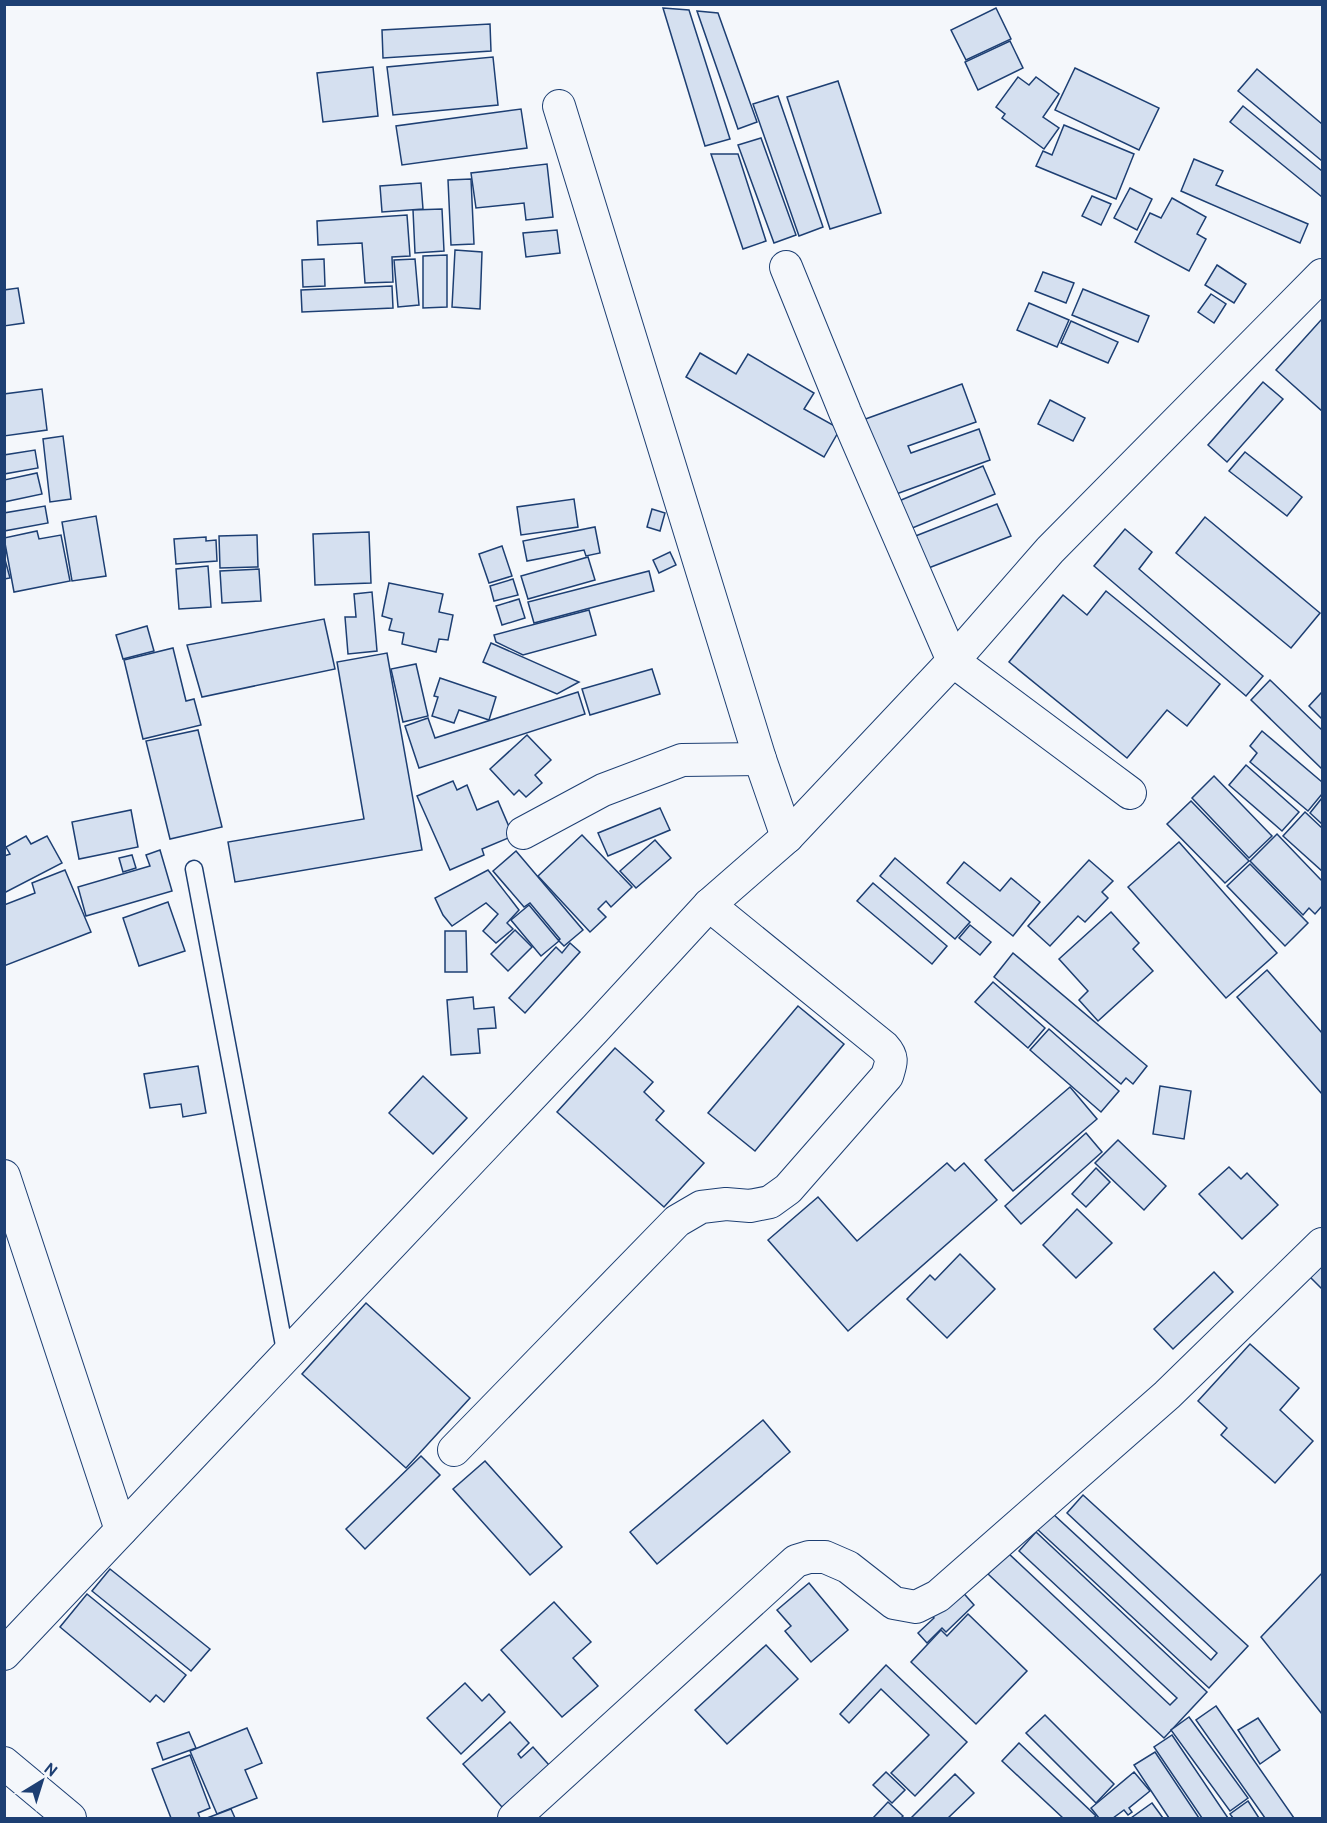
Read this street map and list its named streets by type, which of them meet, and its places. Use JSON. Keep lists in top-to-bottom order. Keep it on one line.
{"north":"top right"}
